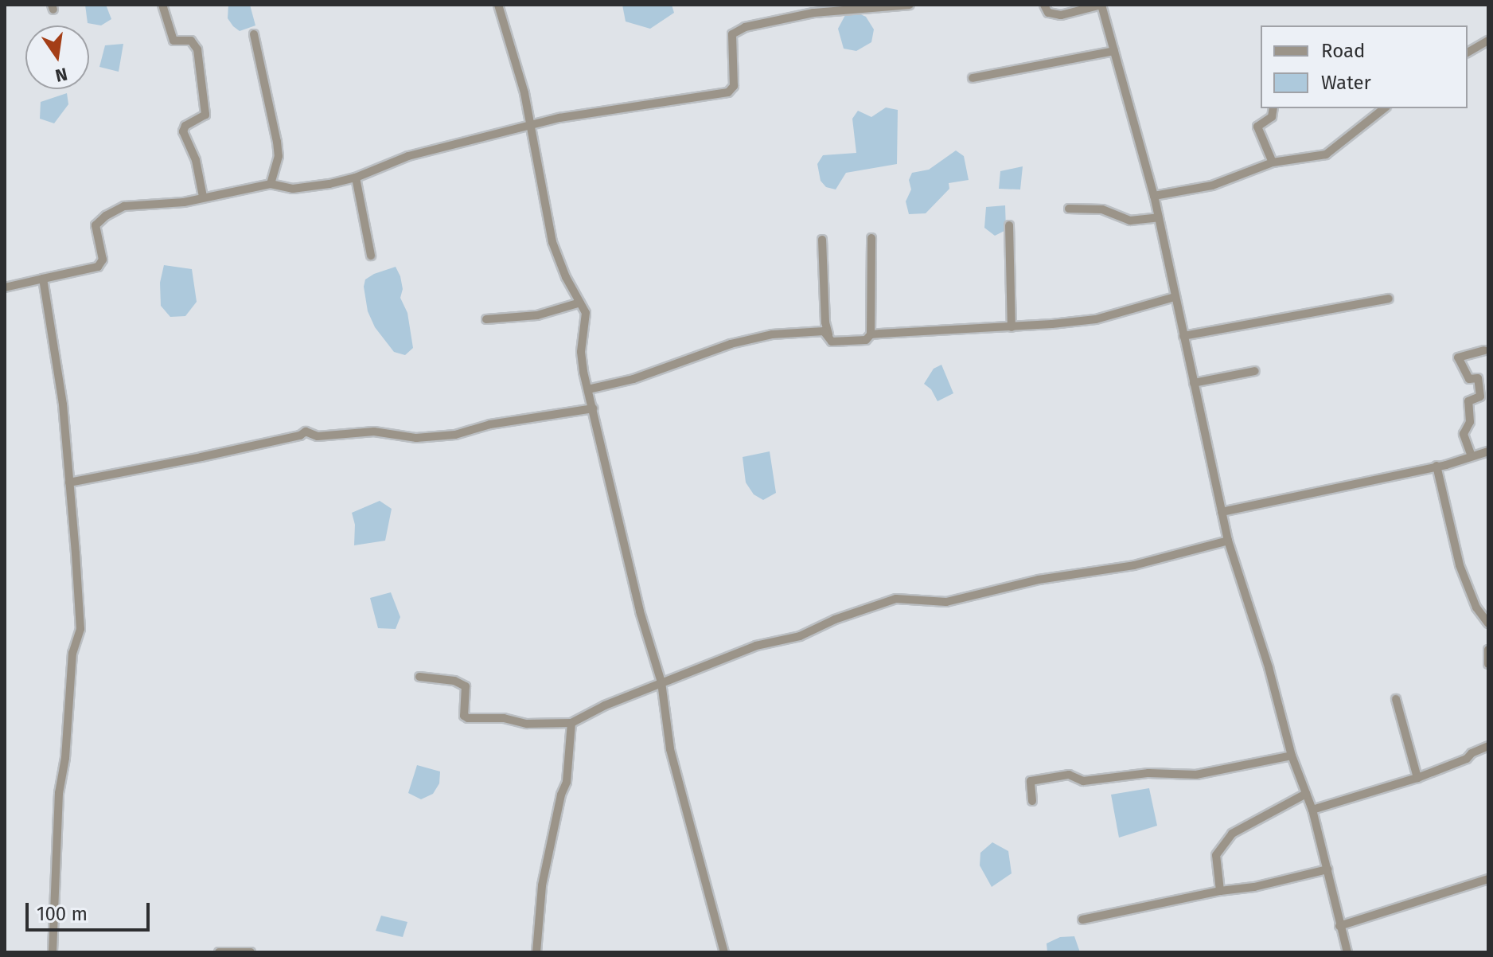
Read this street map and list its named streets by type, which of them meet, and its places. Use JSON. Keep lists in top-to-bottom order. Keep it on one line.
{"legend":["Road","Water"],"scale_bar":"100 m","north":"bottom"}
